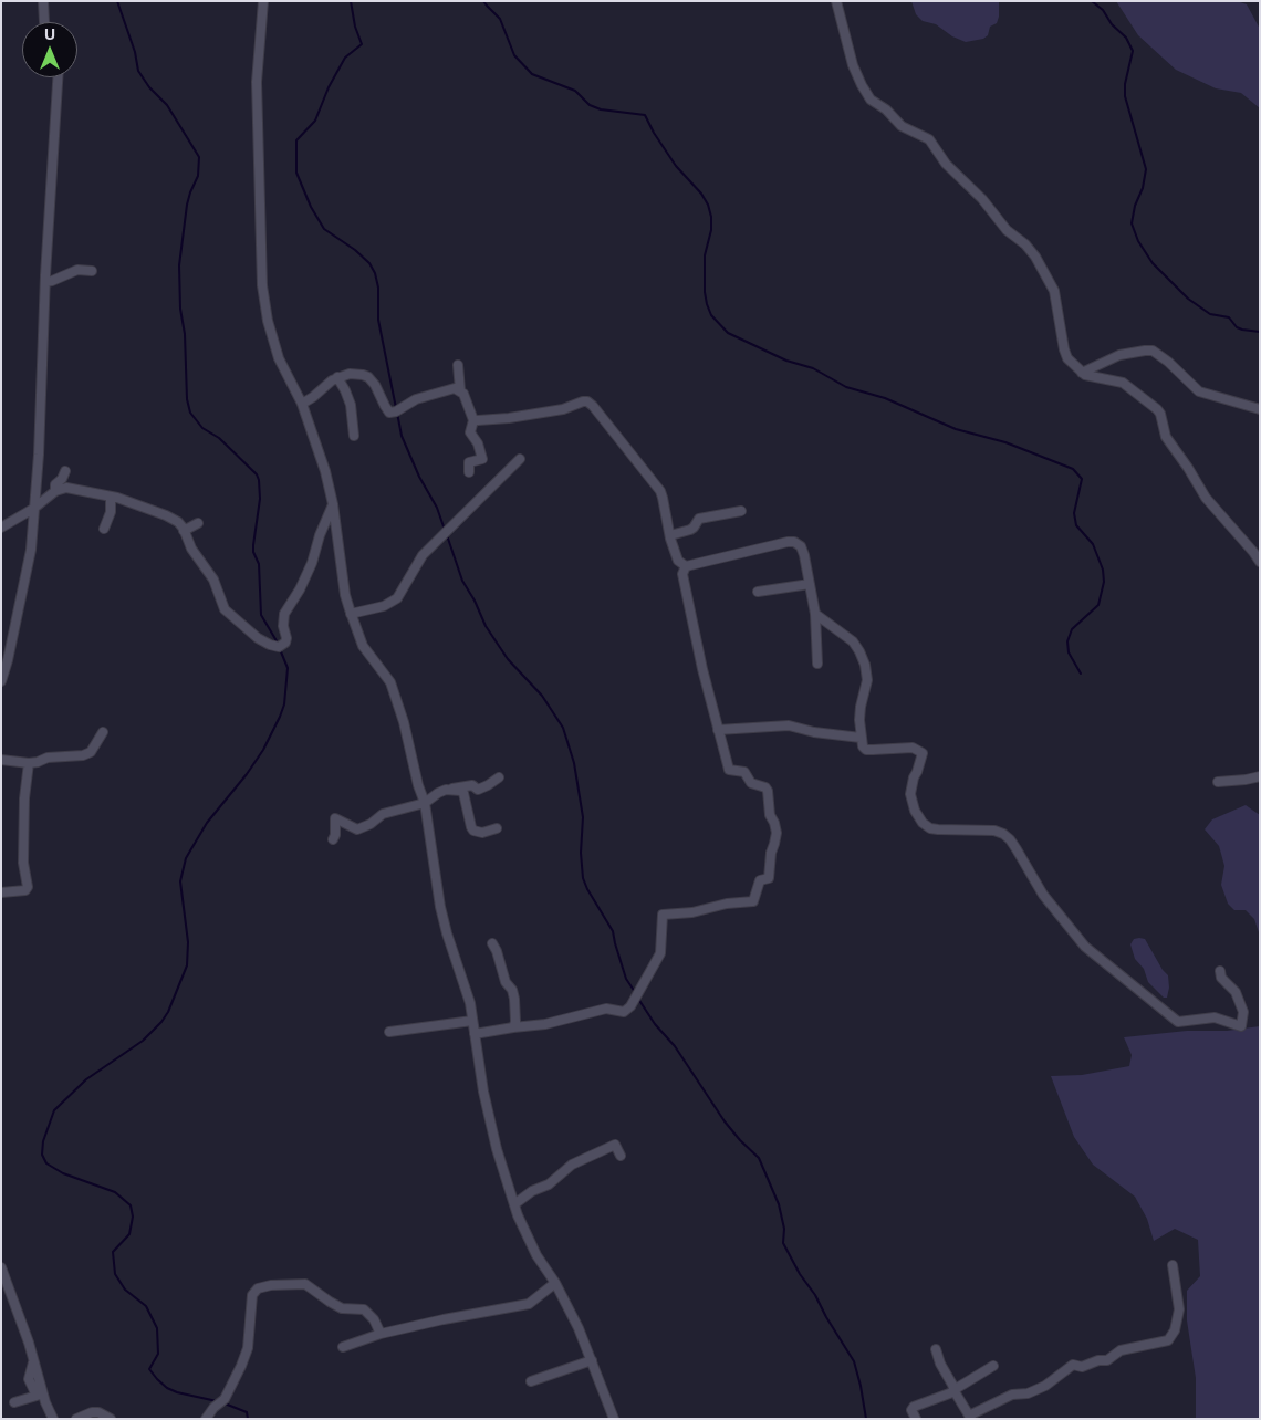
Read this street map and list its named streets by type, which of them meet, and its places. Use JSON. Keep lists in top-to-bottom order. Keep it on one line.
{"north":"top"}
